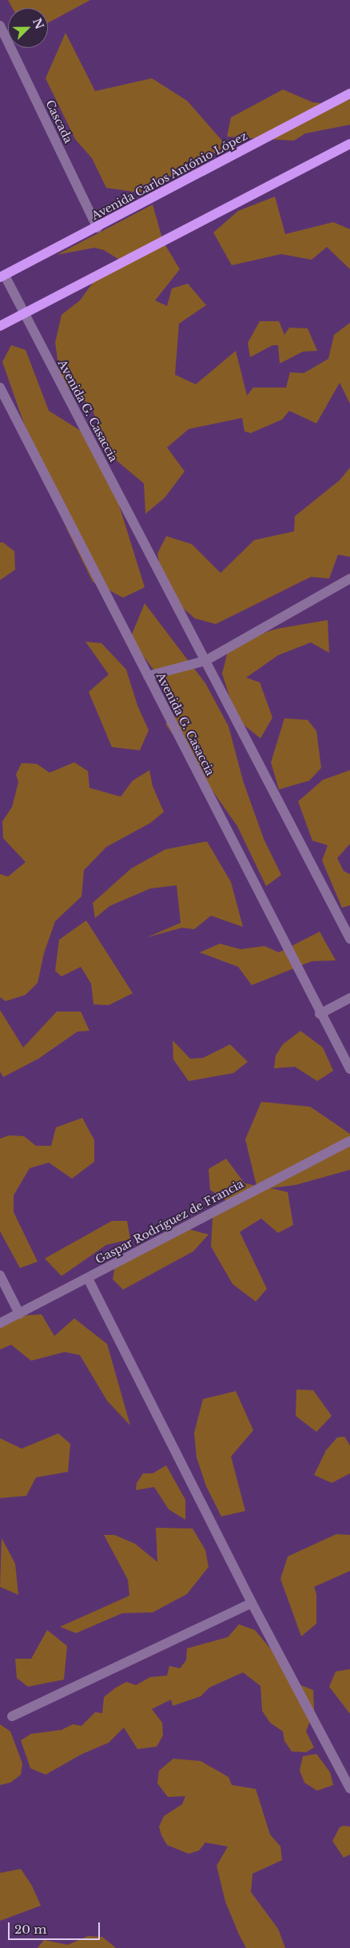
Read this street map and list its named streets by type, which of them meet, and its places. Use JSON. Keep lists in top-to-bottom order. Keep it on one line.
{"streets":{"main road":["Avenida Carlos António López"],"street":["Cascada","Avenida G. Casaccia","Gaspar Rodríguez de Francia"]},"crossings":[["Cascada","Avenida Carlos António López"],["Avenida Carlos António López","Avenida G. Casaccia"]],"scale_bar":"20 m","north":"top right"}
